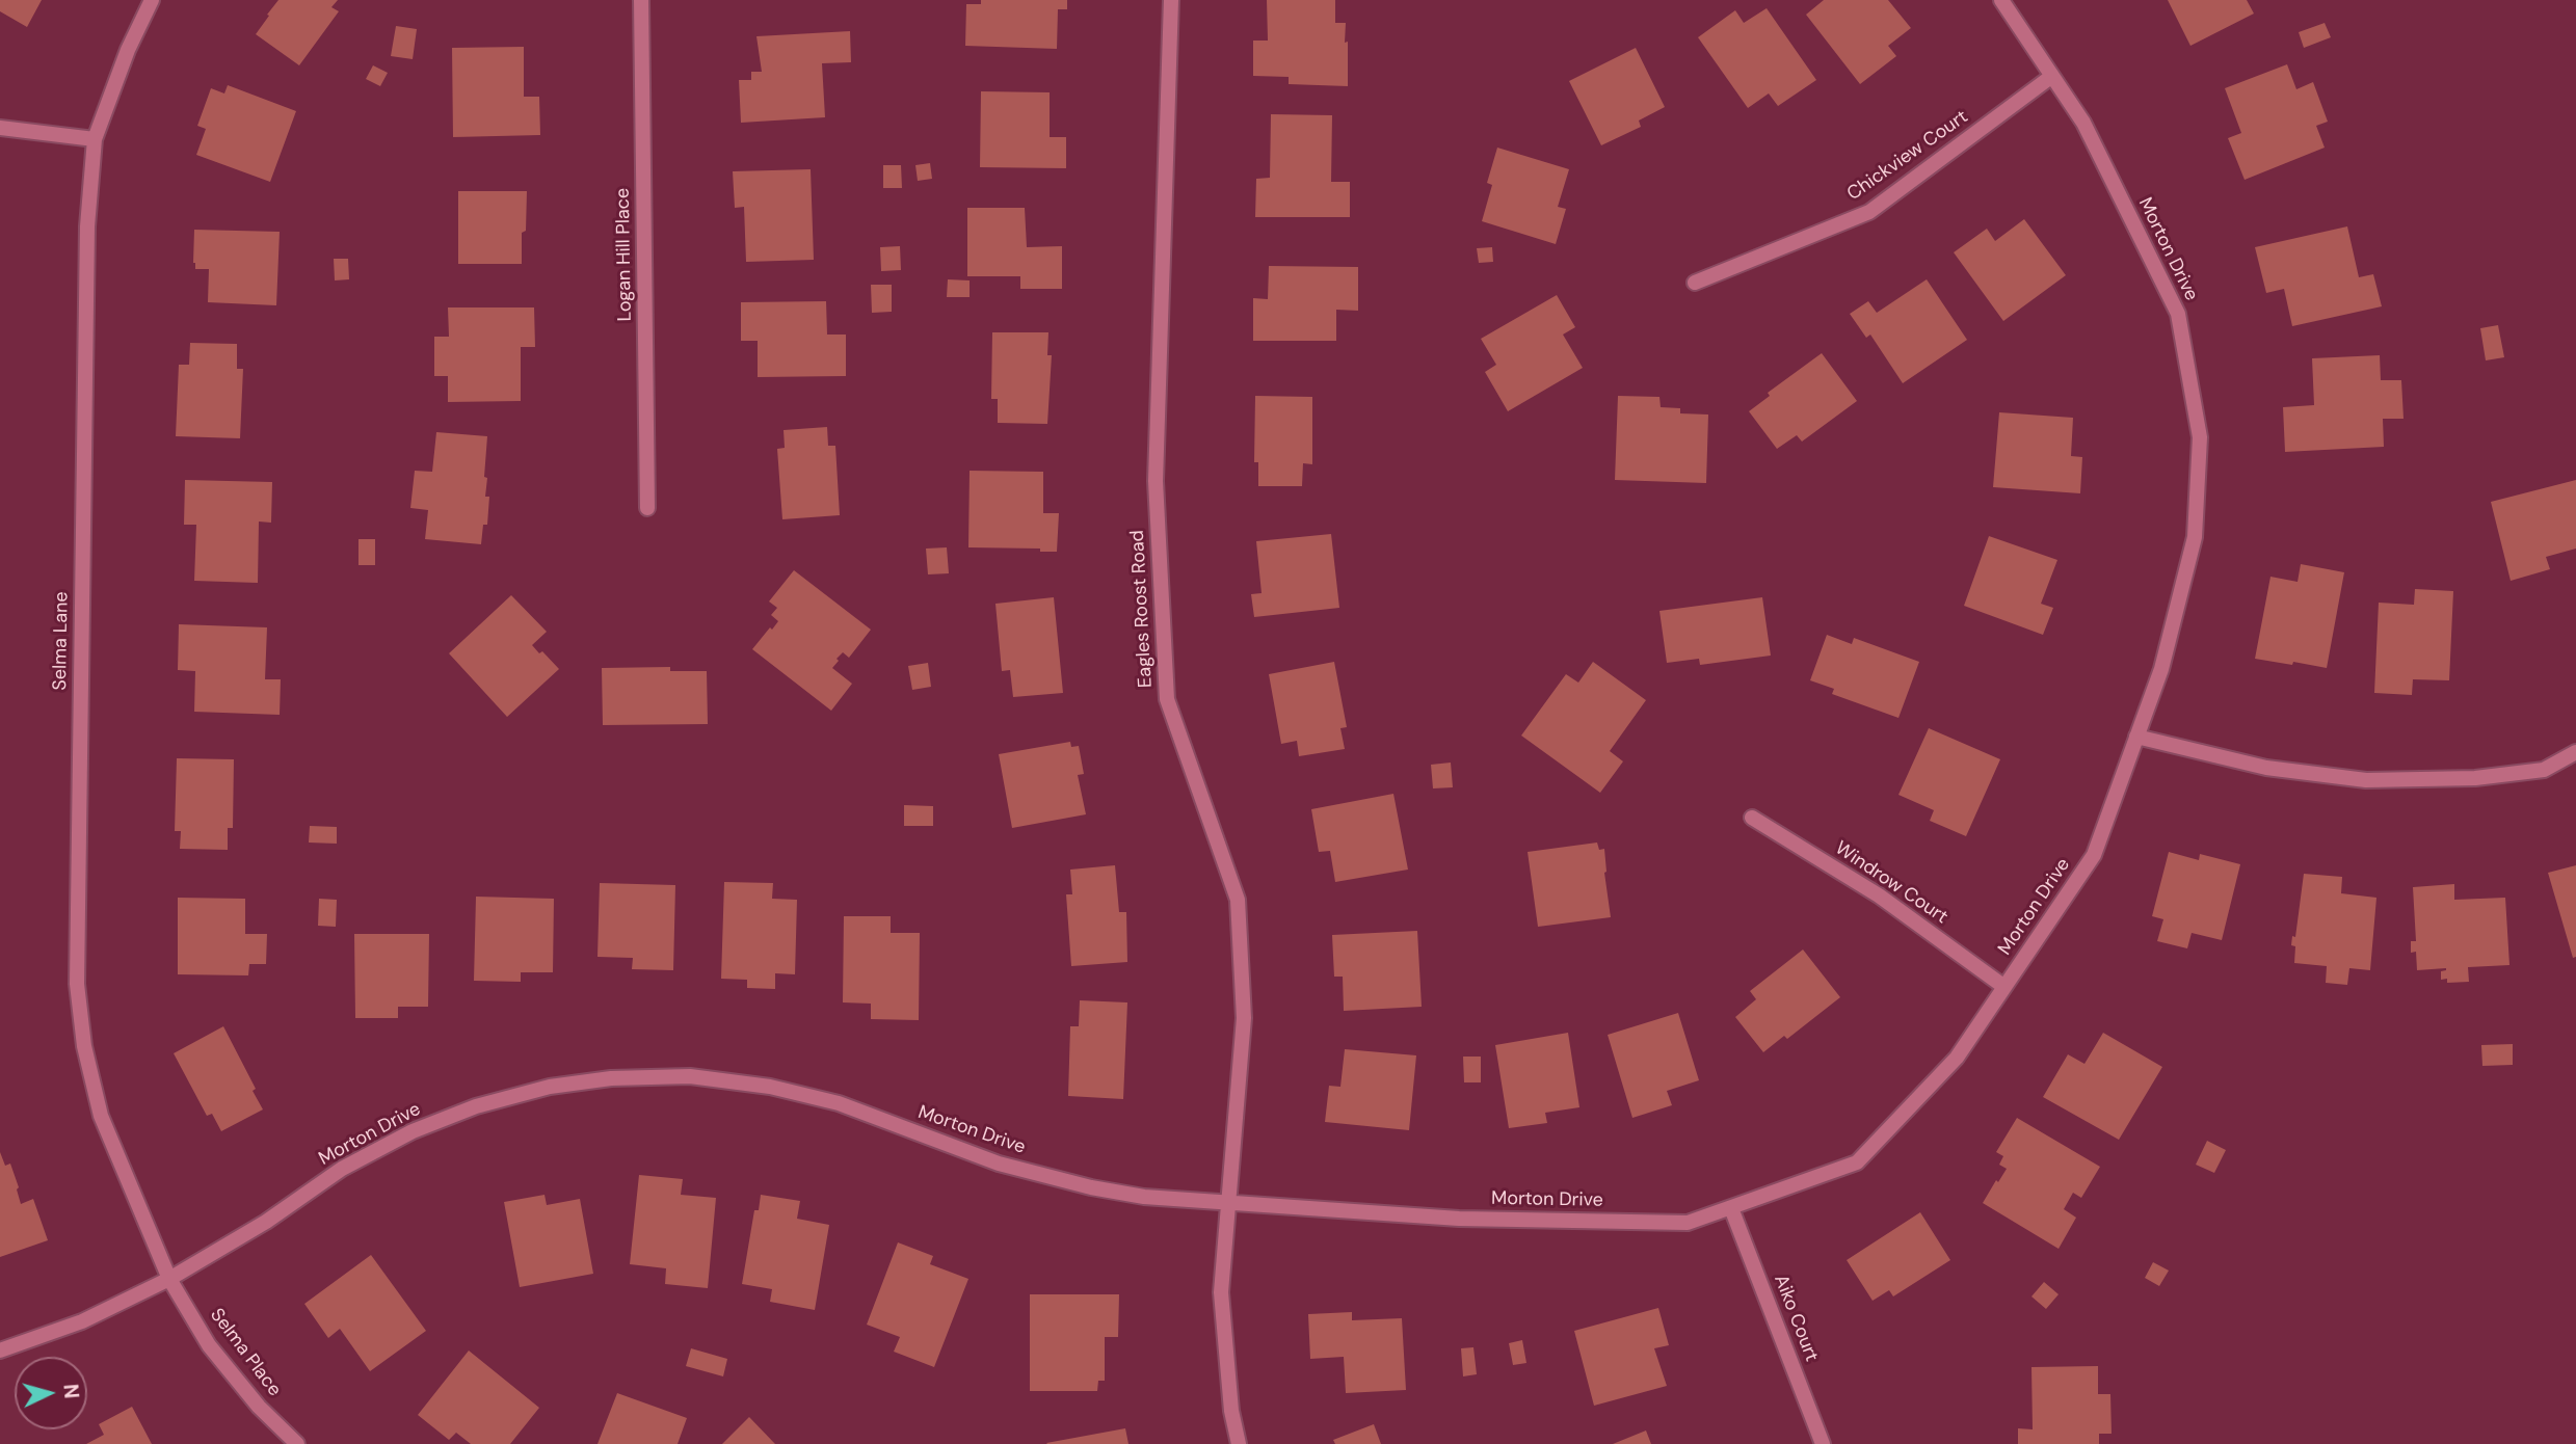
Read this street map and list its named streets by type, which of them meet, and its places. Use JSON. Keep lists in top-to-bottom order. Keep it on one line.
{"streets":{"street":["Chickview Court","Morton Drive","Logan Hill Place","Eagles Roost Road","Selma Lane","Windrow Court","Aiko Court","Selma Place"]},"crossings":[["Chickview Court","Morton Drive"],["Morton Drive","Eagles Roost Road"],["Morton Drive","Selma Lane"],["Morton Drive","Windrow Court"],["Morton Drive","Aiko Court"],["Morton Drive","Selma Place"],["Selma Lane","Selma Place"]],"north":"right"}
